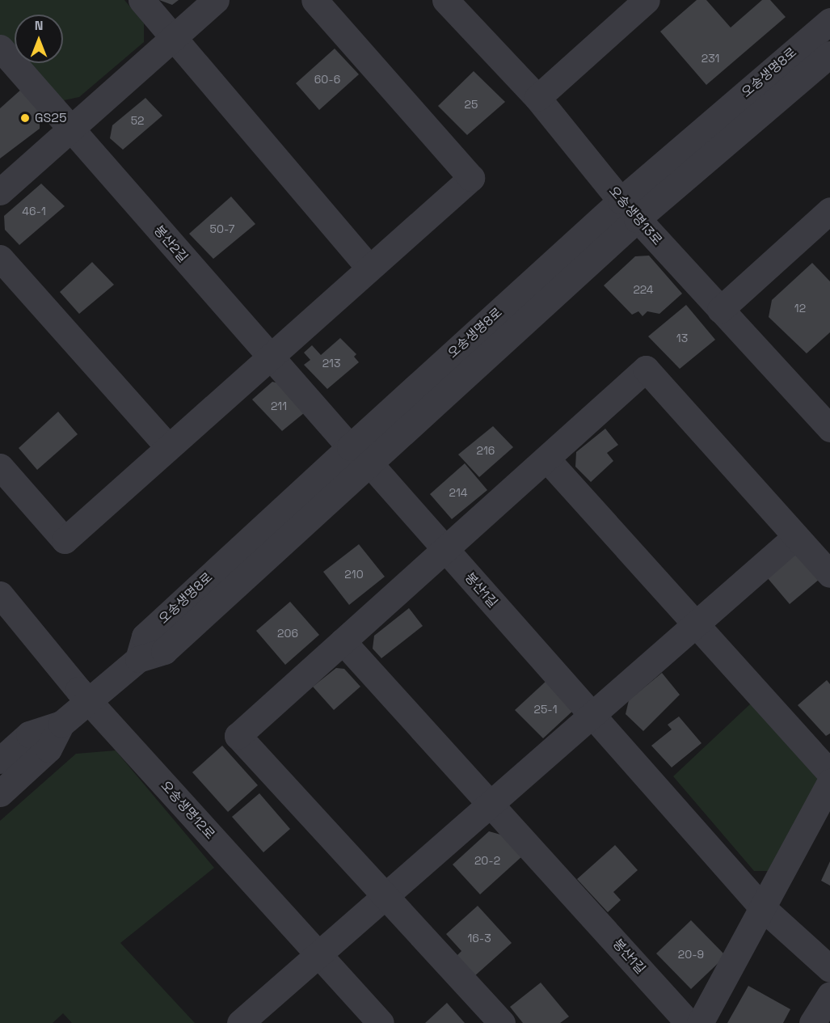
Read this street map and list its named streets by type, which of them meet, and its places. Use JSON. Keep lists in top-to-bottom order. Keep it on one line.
{"streets":{"street":["오송생명8로","오송생명13로","봉산2길","봉산1길","오송생명12로"]},"crossings":[["오송생명8로","오송생명13로"],["오송생명8로","봉산2길"],["오송생명8로","봉산1길"],["오송생명8로","오송생명12로"]],"places":["GS25"],"house_numbers":["231","60-6","25","52","46-1","50-7","224","12","13","213","211","216","214","210","206","25-1","20-2","16-3","20-9"],"north":"top"}
